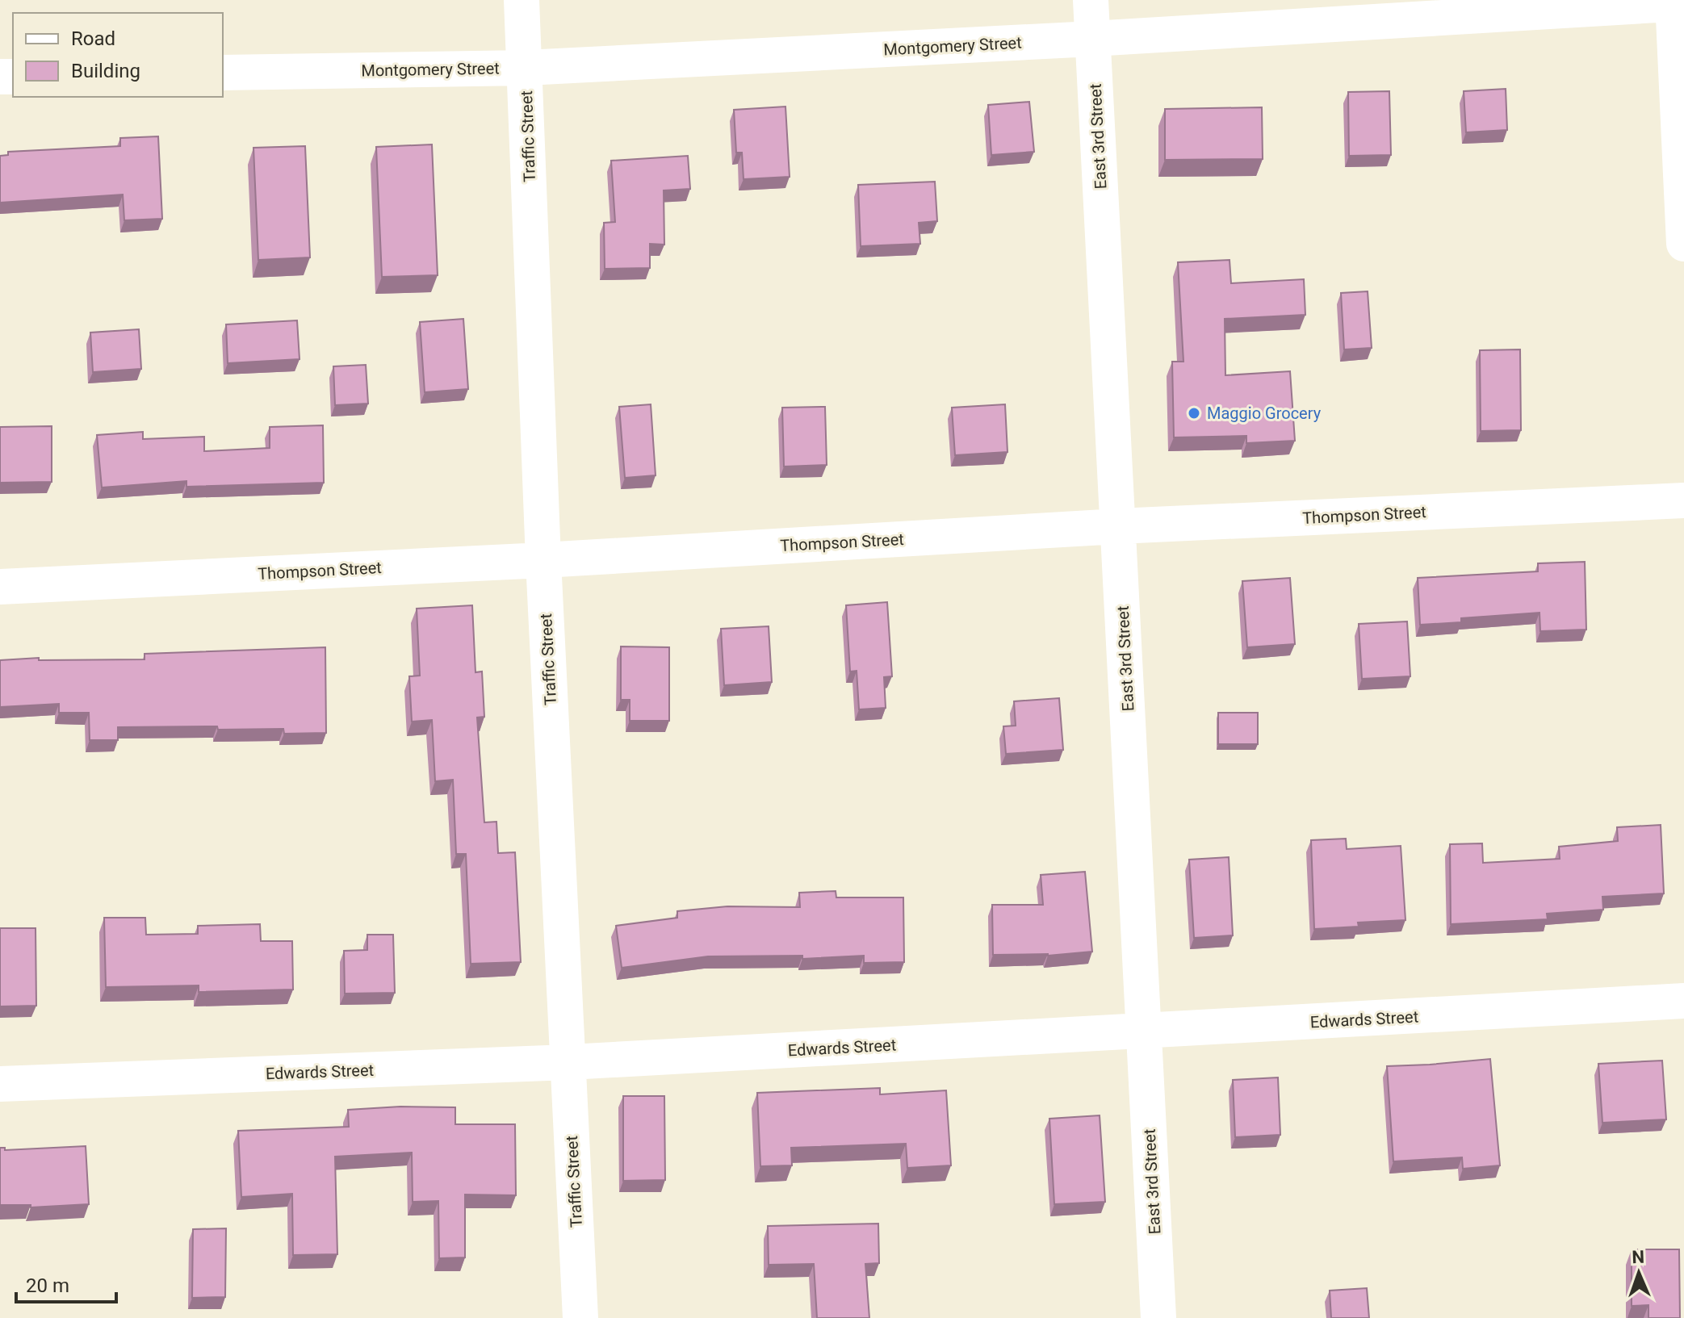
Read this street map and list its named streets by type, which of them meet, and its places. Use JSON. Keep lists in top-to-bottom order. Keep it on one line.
{"streets":{"street":["Montgomery Street","Traffic Street","East 3rd Street","Thompson Street","Edwards Street"]},"crossings":[["Montgomery Street","Traffic Street"],["Montgomery Street","East 3rd Street"],["Traffic Street","Thompson Street"],["Traffic Street","Edwards Street"],["East 3rd Street","Thompson Street"],["East 3rd Street","Edwards Street"]],"places":["Maggio Grocery"],"legend":["Road","Building"],"scale_bar":"20 m","north":"top"}
